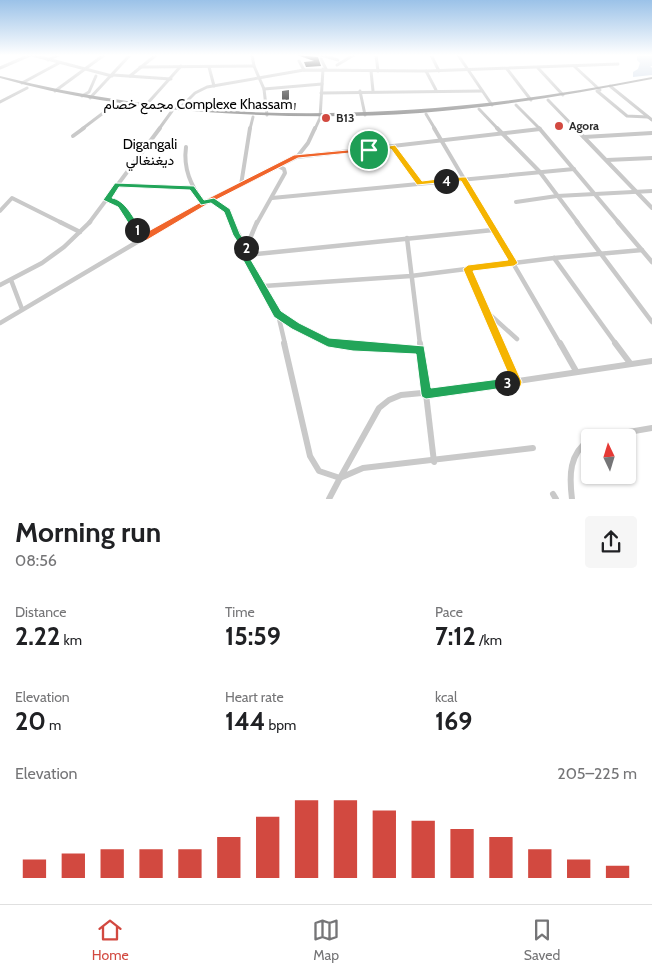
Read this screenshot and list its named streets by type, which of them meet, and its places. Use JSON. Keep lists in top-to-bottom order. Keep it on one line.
{"districts":["مجمع خصام Complexe Khassam","Digangali ديغنغالي"],"places":["B13","Agora"],"north":"top","page":{"pins":["4","1","2","3"],"heading":["Morning run","08:56"],"stats":[["Distance","2.22 km"],["Time","15:59"],["Pace","7:12 /km"],["Elevation","20 m"],["Heart rate","144 bpm"],["kcal","169"]],"chart":["Elevation","205–225 m"],"tabs":["Home","Map","Saved"]}}
